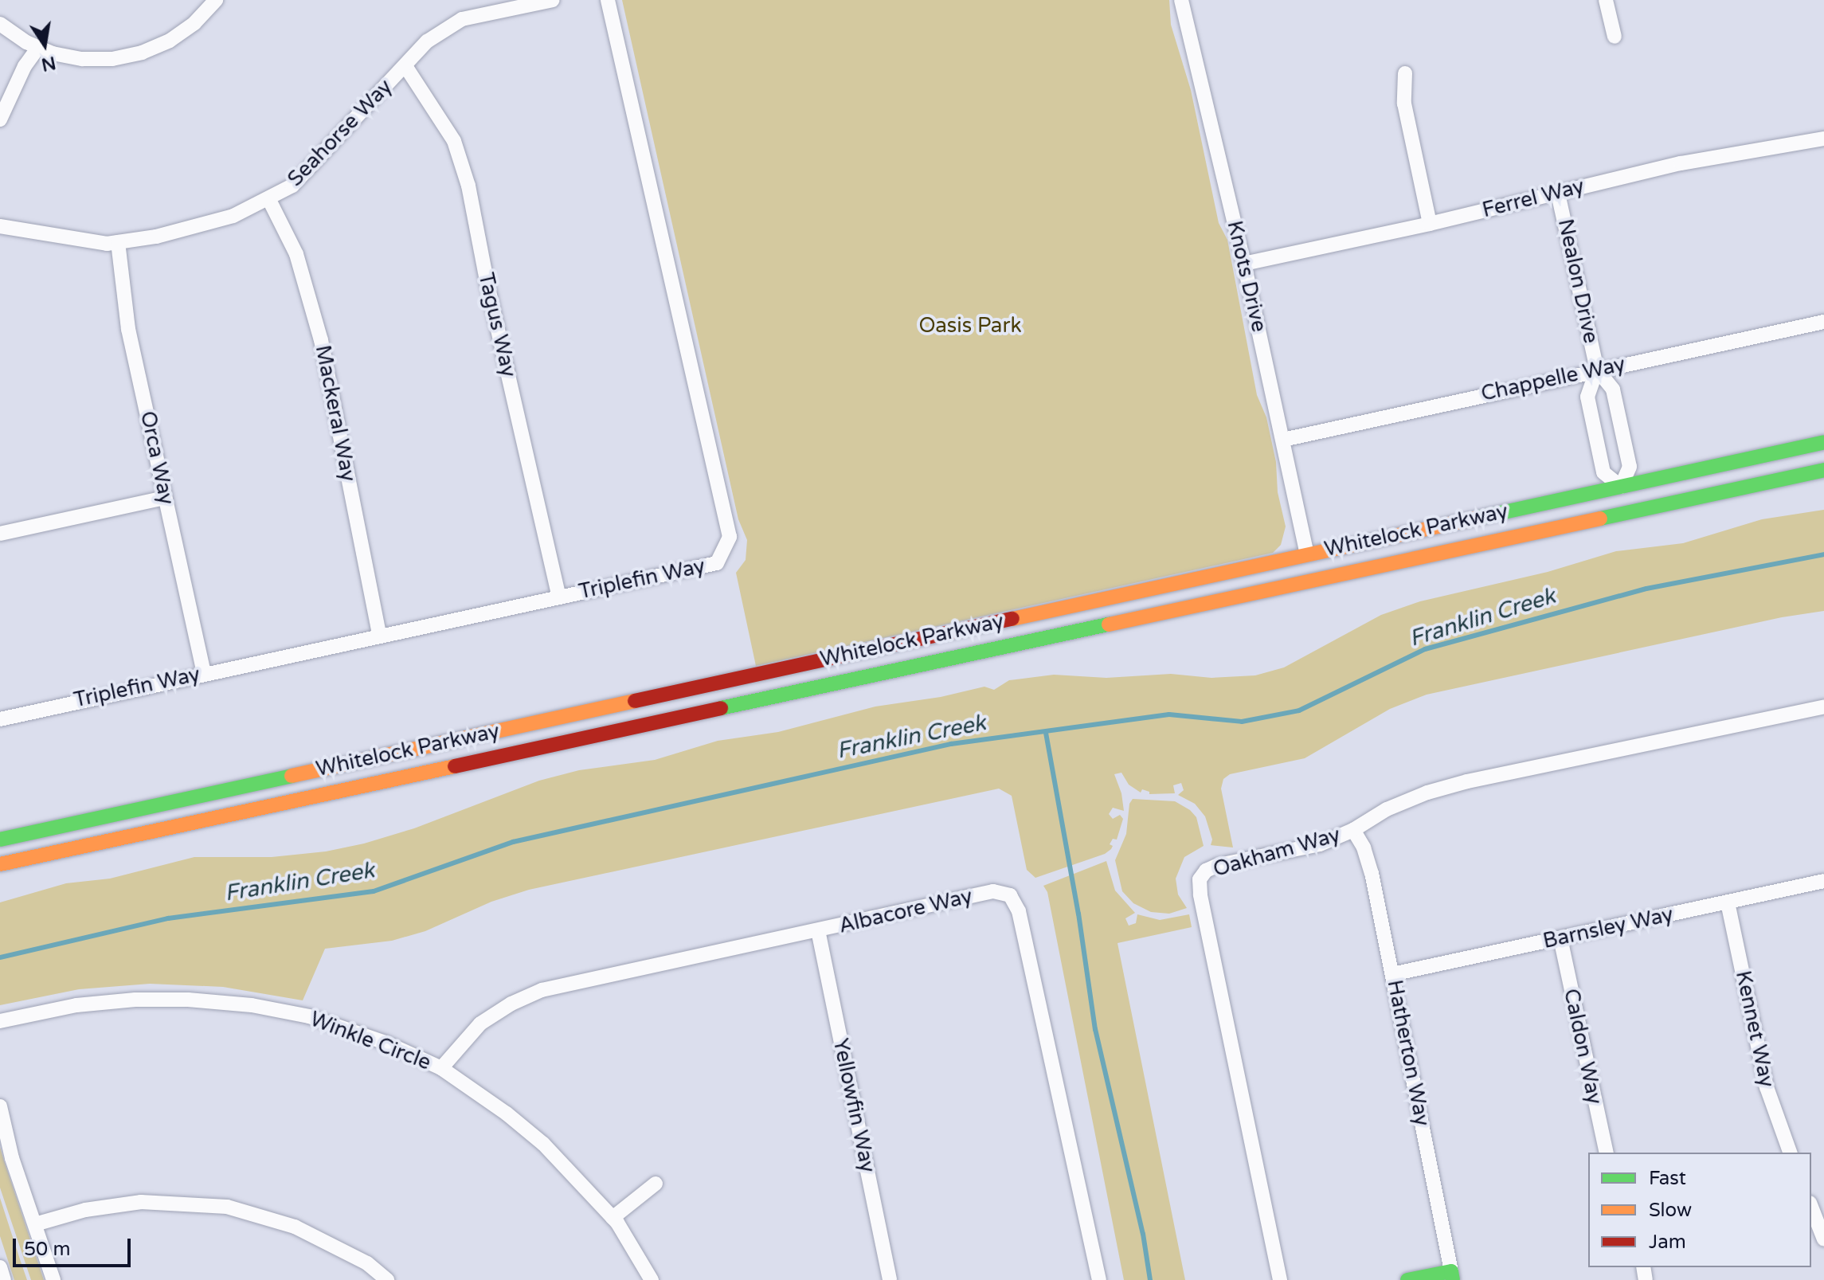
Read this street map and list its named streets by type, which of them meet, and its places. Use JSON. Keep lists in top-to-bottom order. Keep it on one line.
{"streets":{"main road":["Whitelock Parkway"],"street":["Seahorse Way","Ferrel Way","Knots Drive","Nealon Drive","Tagus Way","Chappelle Way","Mackeral Way","Orca Way","Triplefin Way","Oakham Way","Albacore Way","Barnsley Way","Kennet Way","Winkle Circle","Caldon Way","Hatherton Way","Yellowfin Way"]},"crossings":[["Seahorse Way","Tagus Way"],["Seahorse Way","Mackeral Way"],["Seahorse Way","Orca Way"],["Ferrel Way","Knots Drive"],["Ferrel Way","Nealon Drive"],["Knots Drive","Chappelle Way"],["Knots Drive","Whitelock Parkway"],["Nealon Drive","Chappelle Way"],["Nealon Drive","Whitelock Parkway"],["Tagus Way","Triplefin Way"],["Mackeral Way","Triplefin Way"],["Orca Way","Triplefin Way"],["Oakham Way","Hatherton Way"],["Albacore Way","Winkle Circle"],["Albacore Way","Yellowfin Way"],["Barnsley Way","Kennet Way"],["Barnsley Way","Caldon Way"],["Barnsley Way","Hatherton Way"]],"water":["Franklin Creek"],"parks":["Oasis Park"],"legend":["Fast","Slow","Jam"],"scale_bar":"50 m","north":"bottom"}
